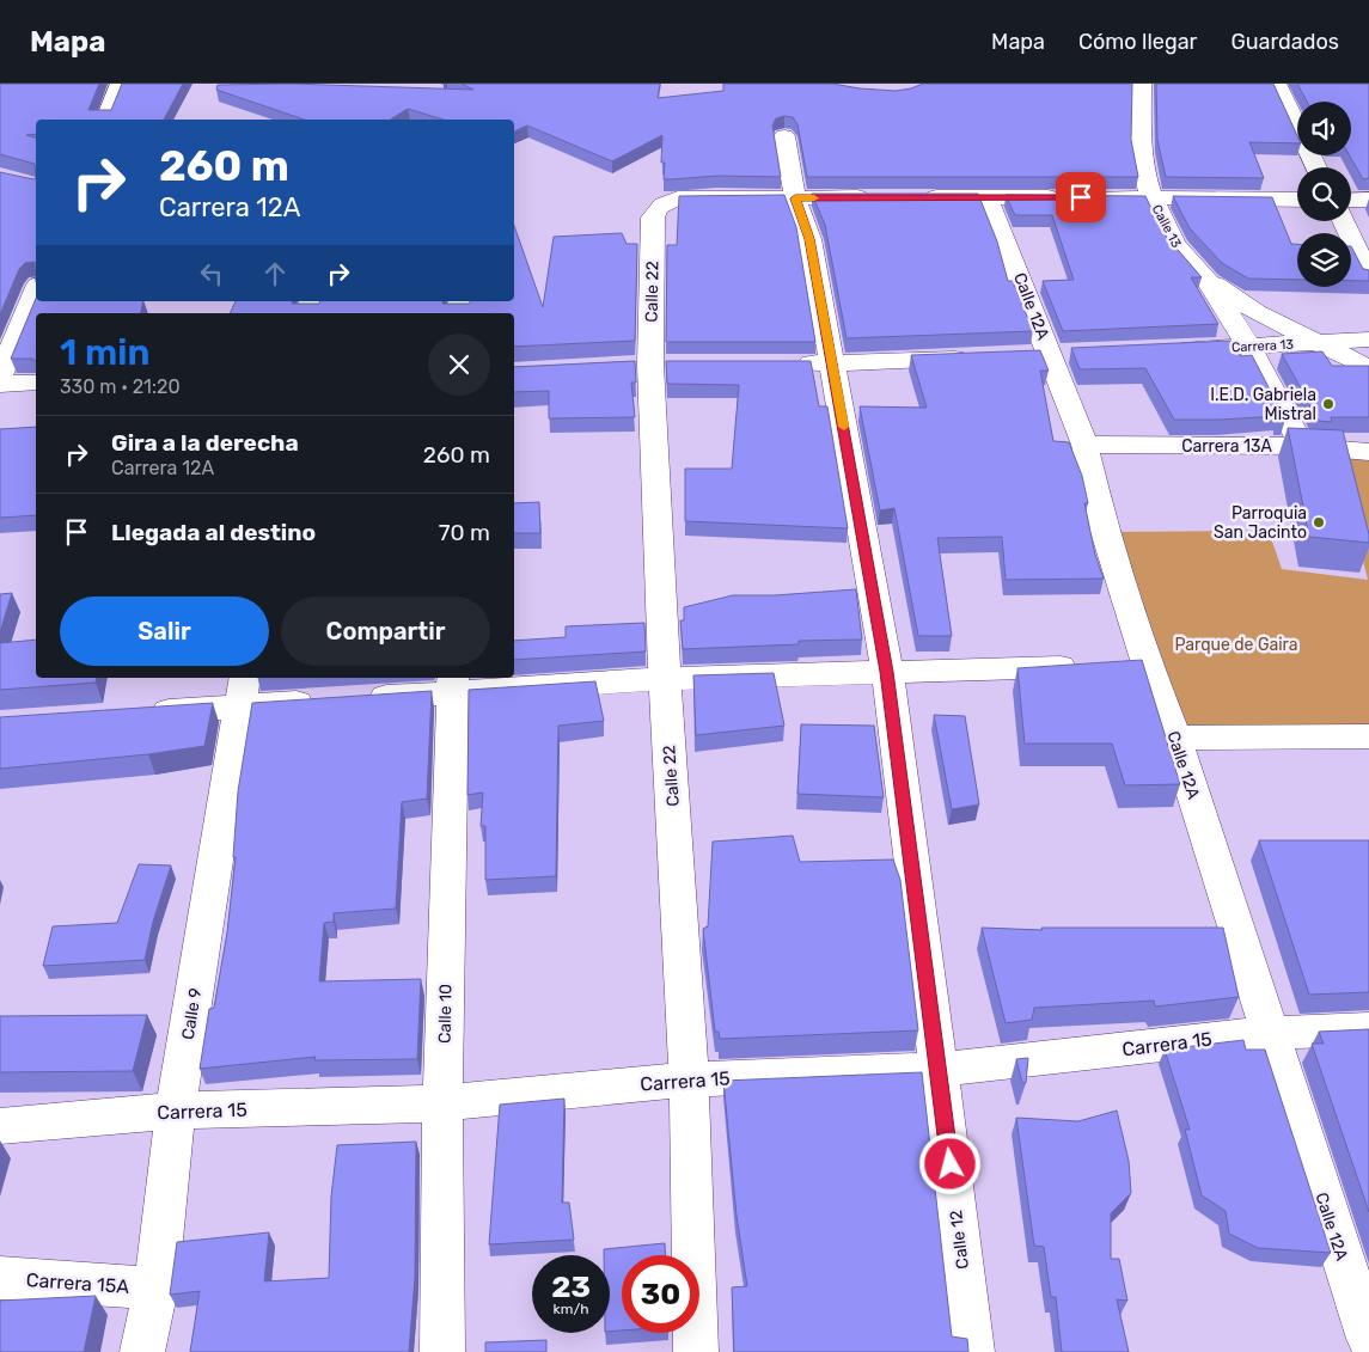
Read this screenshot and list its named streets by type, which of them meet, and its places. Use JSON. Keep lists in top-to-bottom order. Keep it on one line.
{"streets":{"street":["Calle 13","Calle 22","Calle 12A","Carrera 13","Carrera 13A","Calle 9","Calle 10","Carrera 15","Calle 12","Carrera 15A"]},"crossings":[["Calle 13","Carrera 13"],["Calle 13","Carrera 13A"],["Calle 22","Carrera 15"],["Calle 22","Calle 12"],["Calle 12A","Carrera 13A"],["Calle 12A","Carrera 15"],["Calle 9","Carrera 15"],["Calle 9","Carrera 15A"],["Calle 10","Carrera 15"],["Carrera 15","Calle 12"]],"parks":["Parque de Gaira"],"places":["I.E.D. Gabriela Mistral","Parroquia San Jacinto"],"page":{"header":"Mapa","nav":["Mapa","Cómo llegar","Guardados"],"turn":["260 m","Carrera 12A"],"heading":["1 min","330 m · 21:20"],"list":[{"name":"Gira a la derecha","note":"Carrera 12A","value":"260 m"},{"name":"Llegada al destino","value":"70 m"}],"buttons":["Salir","Compartir"],"speed":"23 km/h","limit":"30"}}
